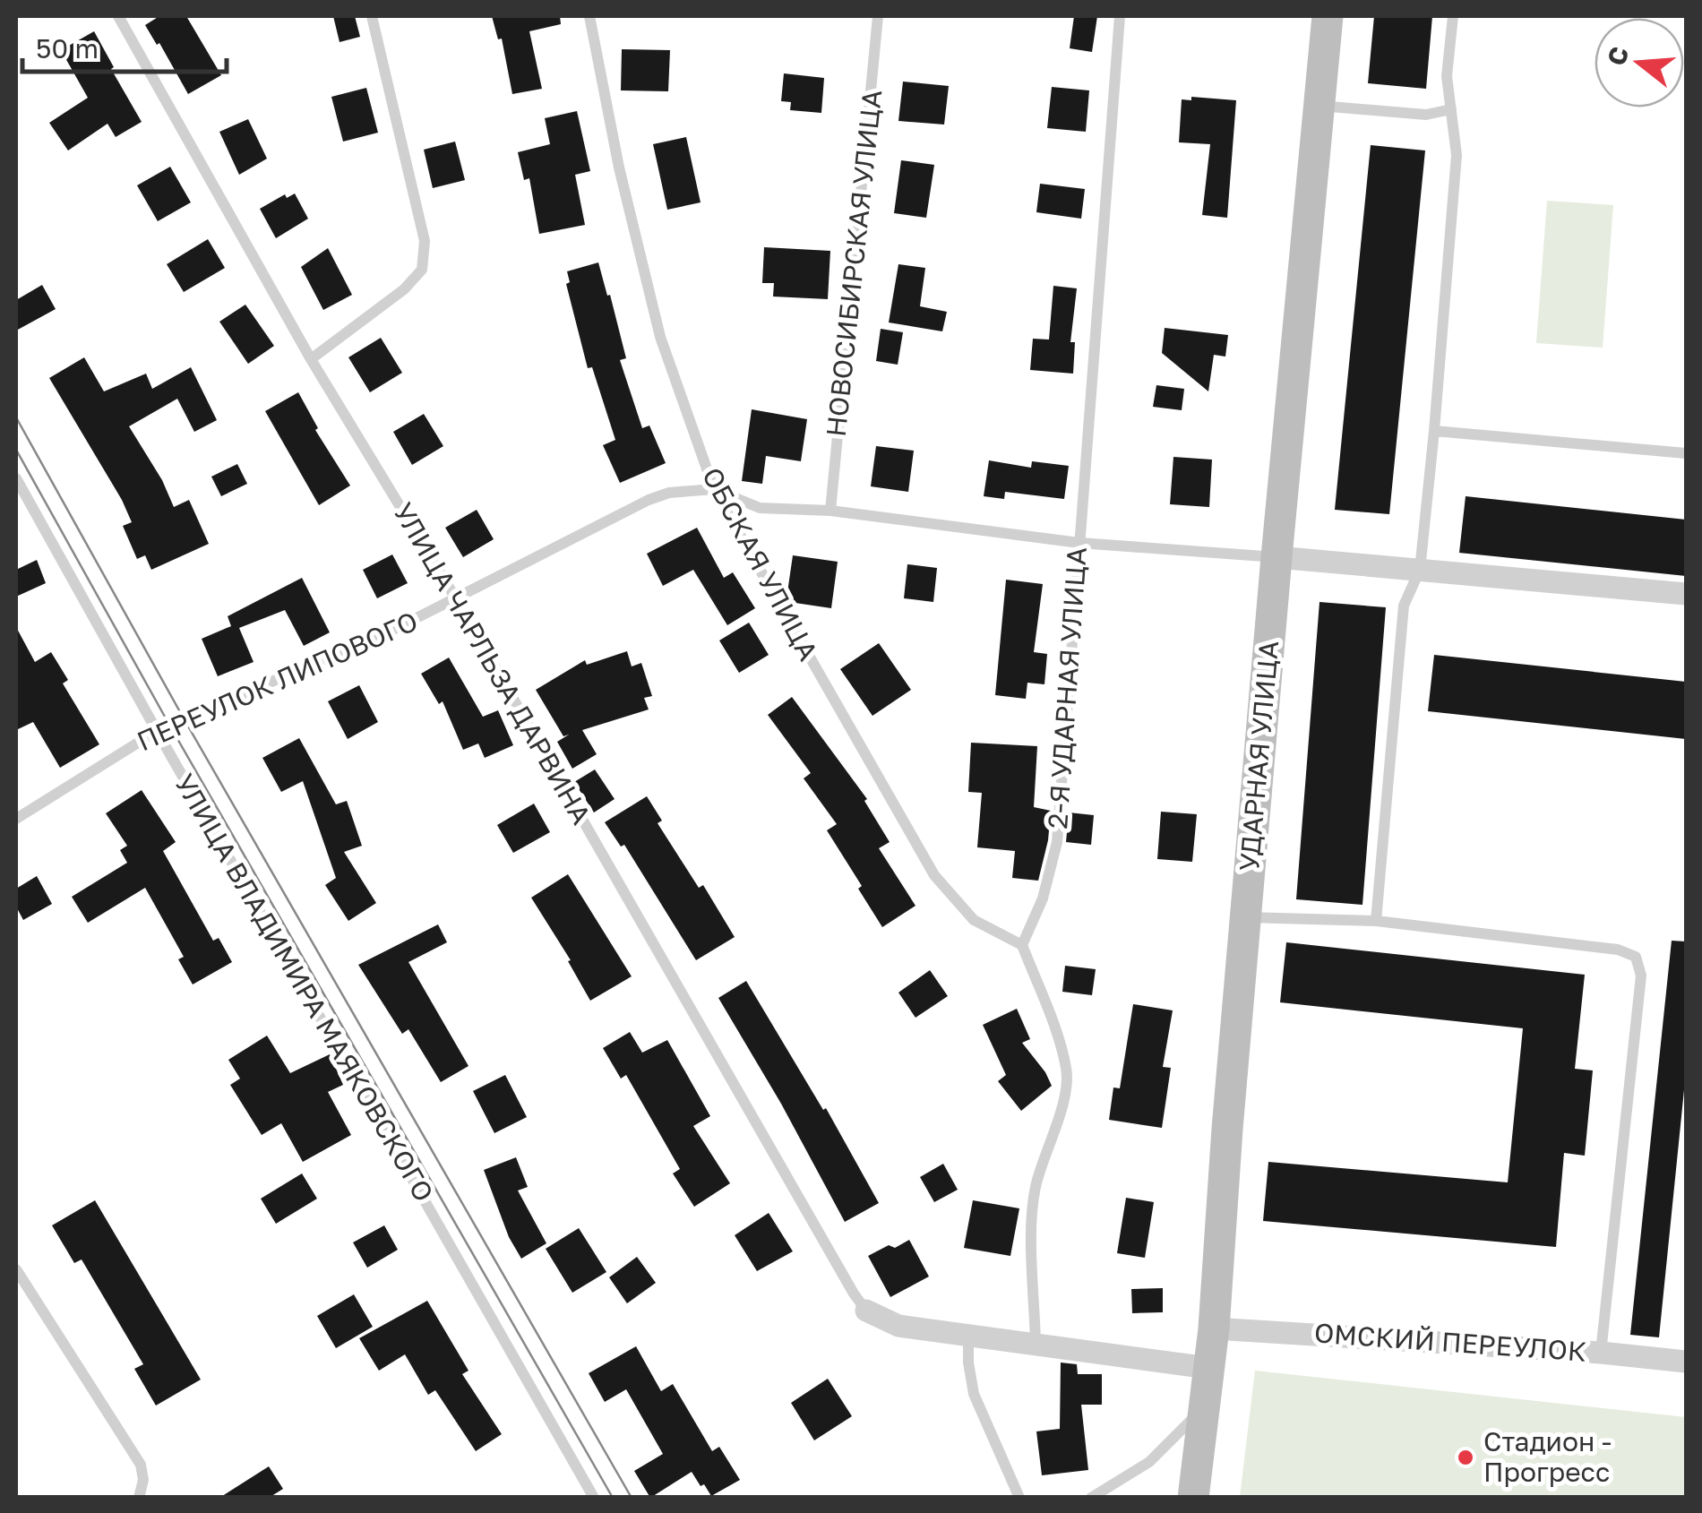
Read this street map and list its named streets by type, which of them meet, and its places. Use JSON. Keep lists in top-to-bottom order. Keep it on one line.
{"streets":{"street":["УДАРНАЯ УЛИЦА","ОМСКИЙ ПЕРЕУЛОК"],"lane":["НОВОСИБИРСКАЯ УЛИЦА","ОБСКАЯ УЛИЦА","УЛИЦА ЧАРЛЬЗА ДАРВИНА","ПЕРЕУЛОК ЛИПОВОГО","2-Я УДАРНАЯ УЛИЦА","УЛИЦА ВЛАДИМИРА МАЯКОВСКОГО"]},"crossings":[["НОВОСИБИРСКАЯ УЛИЦА","ПЕРЕУЛОК ЛИПОВОГО"],["ОБСКАЯ УЛИЦА","ПЕРЕУЛОК ЛИПОВОГО"],["ОБСКАЯ УЛИЦА","2-Я УДАРНАЯ УЛИЦА"],["УЛИЦА ЧАРЛЬЗА ДАРВИНА","ПЕРЕУЛОК ЛИПОВОГО"],["ПЕРЕУЛОК ЛИПОВОГО","2-Я УДАРНАЯ УЛИЦА"],["ПЕРЕУЛОК ЛИПОВОГО","УДАРНАЯ УЛИЦА"],["ПЕРЕУЛОК ЛИПОВОГО","УЛИЦА ВЛАДИМИРА МАЯКОВСКОГО"],["УДАРНАЯ УЛИЦА","ОМСКИЙ ПЕРЕУЛОК"]],"places":["Стадион - Прогресс"],"scale_bar":"50 m","north":"left"}
